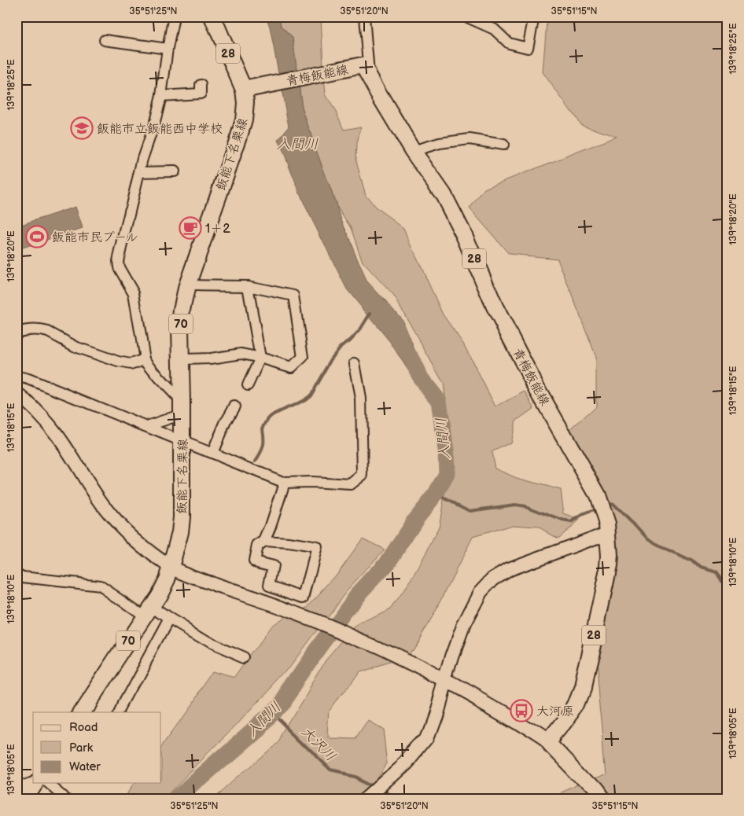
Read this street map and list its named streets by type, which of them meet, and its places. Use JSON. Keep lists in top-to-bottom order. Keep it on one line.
{"streets":{"main road":["28","青梅飯能線","飯能下名栗線","70"]},"crossings":[["青梅飯能線","飯能下名栗線"]],"water":["入間川","大沢川"],"places":{"school or university":["飯能市立飯能西中学校"],"cafe":["1＋2"],"sports":["飯能市民プール"],"bus stop":["大河原"]},"legend":["Road","Park","Water"],"coordinates":["35°51'25\"N","35°51'20\"N","35°51'15\"N","139°18'25\"E","139°18'20\"E","139°18'15\"E","139°18'10\"E","139°18'05\"E"]}
